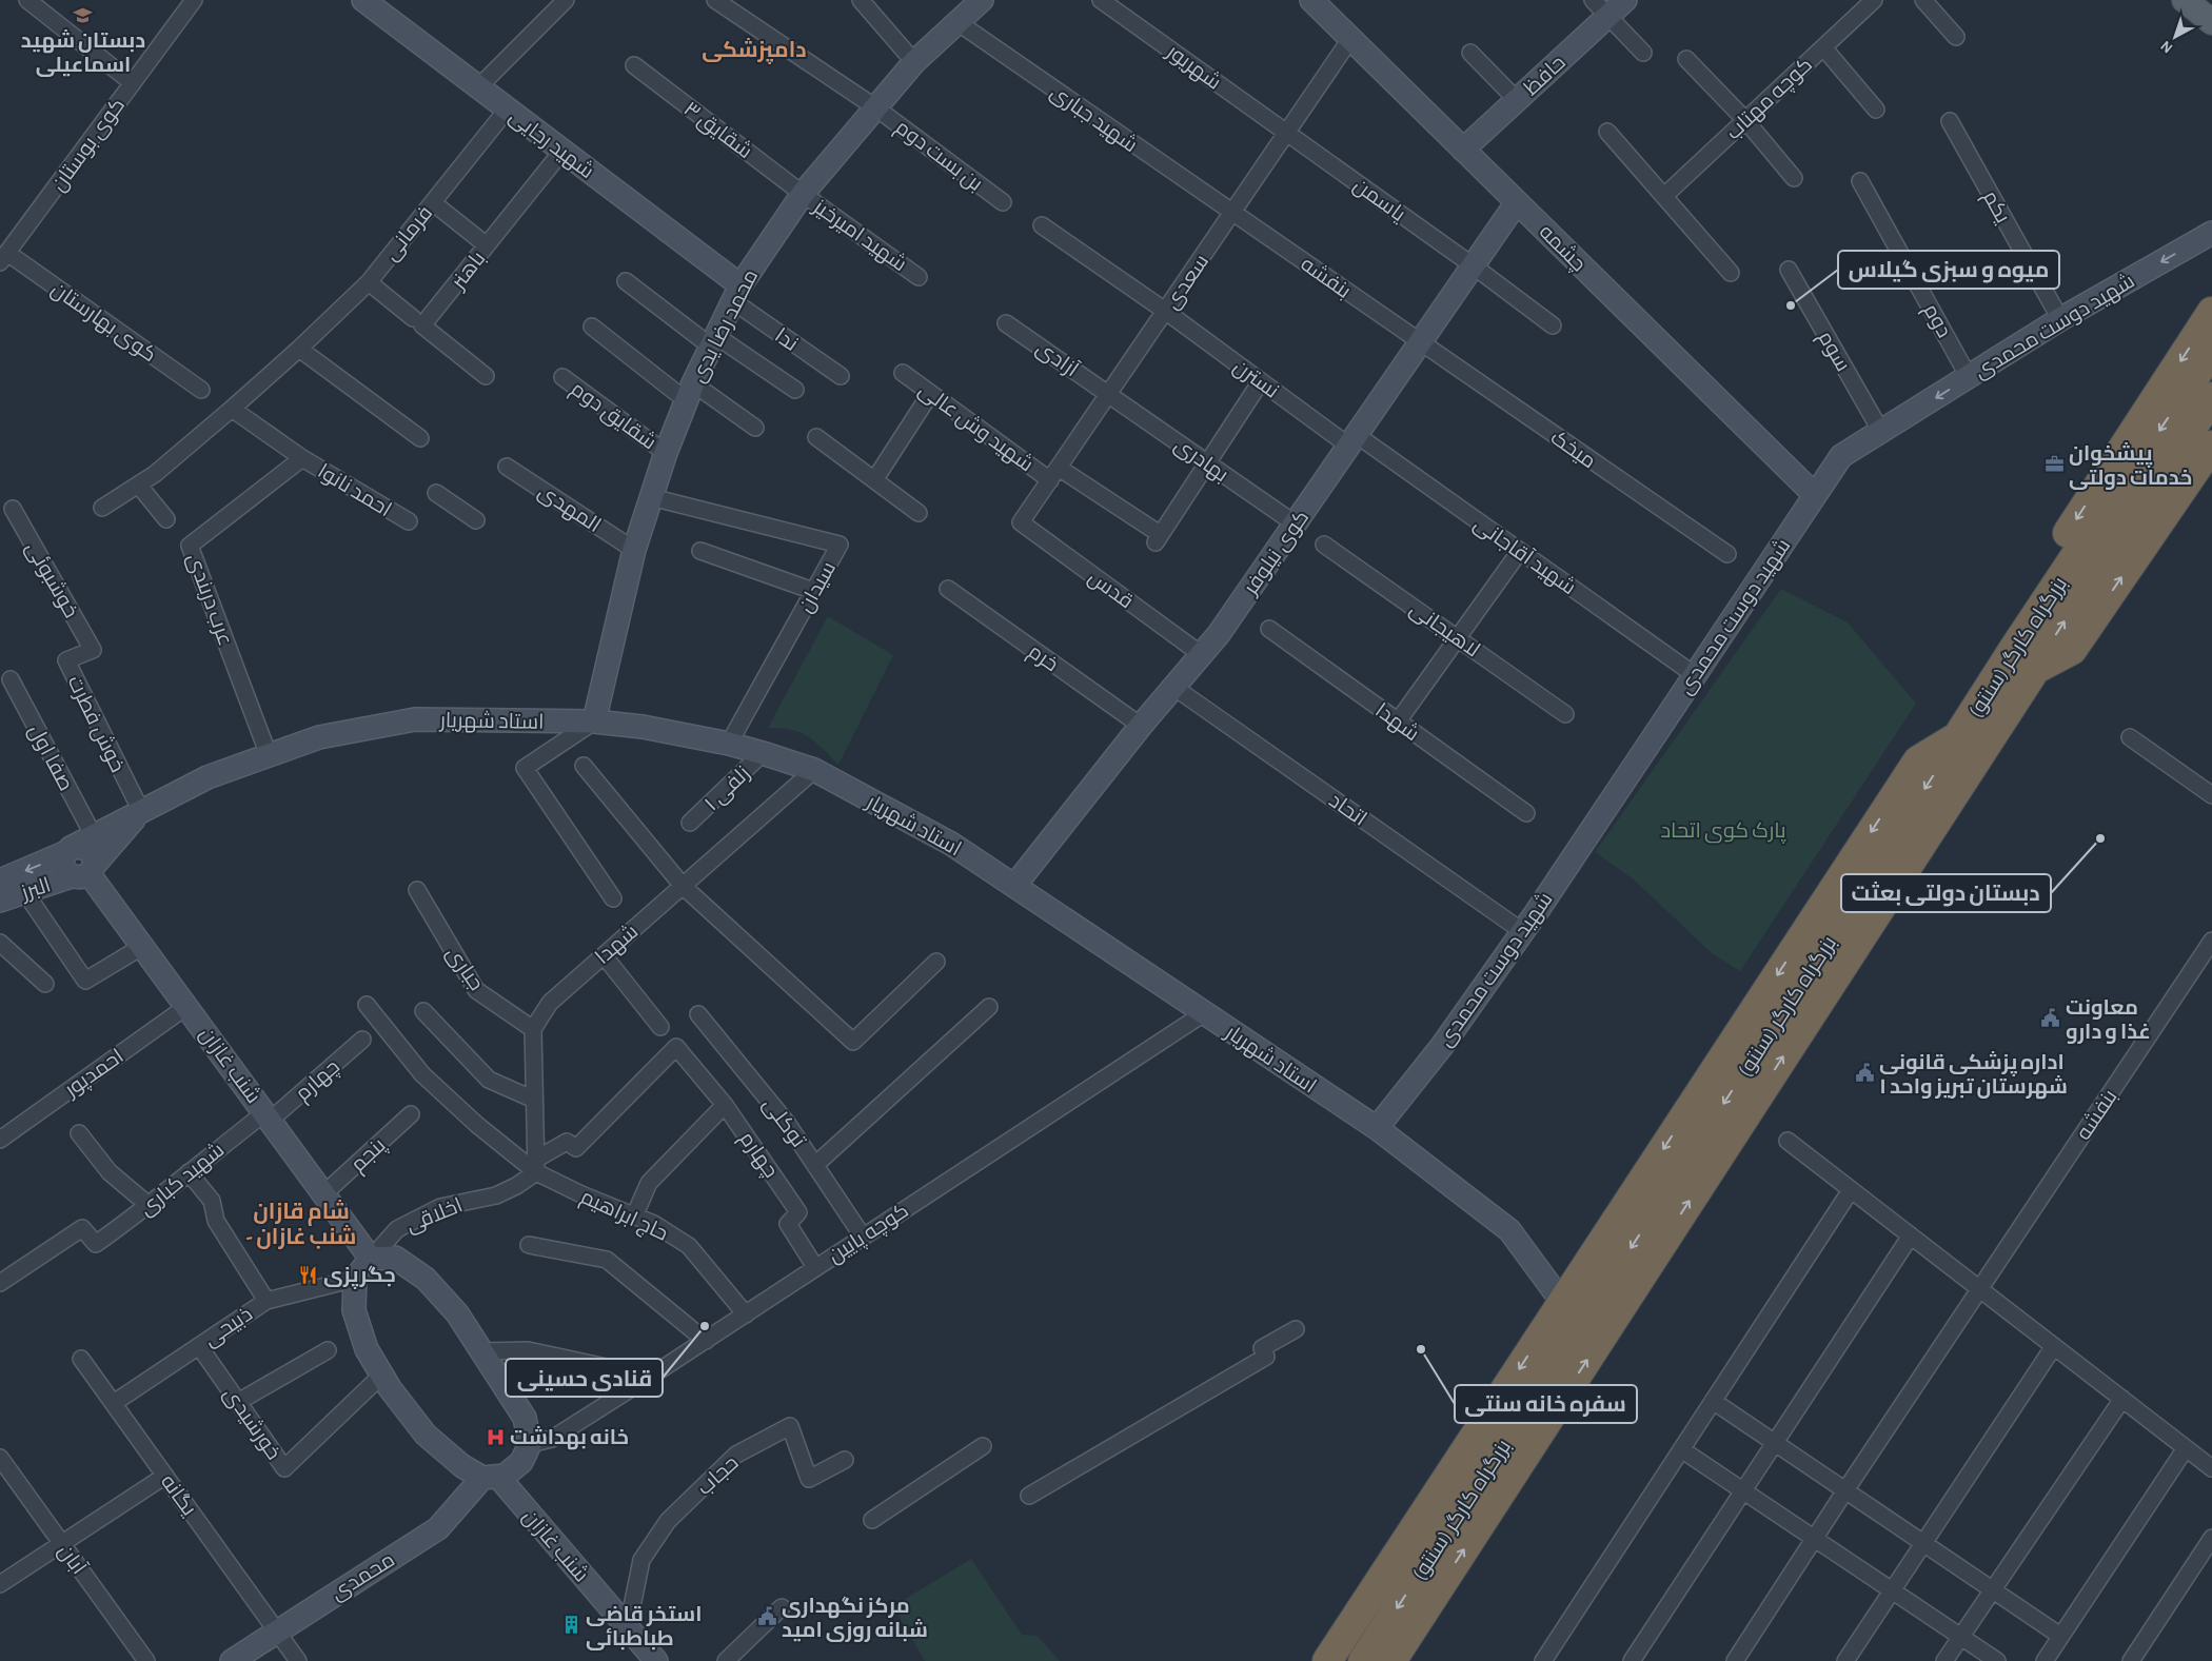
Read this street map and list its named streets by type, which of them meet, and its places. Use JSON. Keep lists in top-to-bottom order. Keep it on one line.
{"streets":{"highway":["بزرگراه کارگر (سنتو)"],"main road":["حافظ","شهید رجایی","چشمه","محمد رضا یدی","شهید دوست محمدی","کوی نیلوفر","استاد شهریار","البرز","شنب غازان","محمدی"],"street":["شهریور","کوچه مهتاب","شهید جباری","شقایق ۳","کوی بوستان","بن بست دوم","یاسمن","یکم","فرمانی","شهید امیرخیز","باهنر","بنفشه","سعدی","دوم","کوی بهارستان","ندا","سوم","آزادی","نسترن","شقایق دوم","شهید وش عالی","میخک","بهادری","احمد نانوا","المهدی","شهید آقاجانی","خوشبوئی","سیدان","قدس","عرب دربندی","لاهیجانی","خرم","شهدا","خوش فطرت","صفا اول","زلفی ۱","اتحاد","جباری","احمدپور","چهارم","توکلی","پنجم","شهید کباری","اخلاقی","حاج ابراهیم","کوچه پایین","ذبیحی","خورشیدی","حجاب","یگانه","آبان"]},"crossings":[["شهریور","یاسمن"],["شهریور","سعدی"],["حافظ","چشمه"],["شهید جباری","بنفشه"],["شهید جباری","سعدی"],["شهید جباری","محمد رضا یدی"],["شقایق ۳","شهید امیرخیز"],["شقایق ۳","محمد رضا یدی"],["شهید رجایی","فرمانی"],["شهید رجایی","باهنر"],["شهید رجایی","محمد رضا یدی"],["شهید رجایی","ندا"],["کوی بوستان","کوی بهارستان"],["بن بست دوم","محمد رضا یدی"],["یاسمن","سعدی"],["یاسمن","کوی نیلوفر"],["یکم","شهید دوست محمدی"],["فرمانی","احمد نانوا"],["شهید امیرخیز","محمد رضا یدی"],["چشمه","سعدی"],["چشمه","شهید دوست محمدی"],["چشمه","کوی نیلوفر"],["بنفشه","سعدی"],["بنفشه","میخک"],["بنفشه","کوی نیلوفر"],["سعدی","آزادی"],["سعدی","نسترن"],["سعدی","شهید وش عالی"],["سعدی","بهادری"],["سعدی","قدس"],["دوم","شهید دوست محمدی"],["محمد رضا یدی","ندا"],["محمد رضا یدی","شقایق دوم"],["محمد رضا یدی","المهدی"],["محمد رضا یدی","سیدان"],["محمد رضا یدی","استاد شهریار"],["شهید دوست محمدی","سوم"],["شهید دوست محمدی","شهید آقاجانی"],["شهید دوست محمدی","استاد شهریار"],["شهید دوست محمدی","اتحاد"],["آزادی","بهادری"],["نسترن","کوی نیلوفر"],["نسترن","شهید آقاجانی"],["شهید وش عالی","بهادری"],["میخک","کوی نیلوفر"],["بهادری","کوی نیلوفر"],["احمد نانوا","عرب دربندی"],["کوی نیلوفر","شهید آقاجانی"],["کوی نیلوفر","قدس"],["کوی نیلوفر","خرم"],["کوی نیلوفر","استاد شهریار"],["کوی نیلوفر","اتحاد"],["خوشبوئی","خوش فطرت"],["سیدان","استاد شهریار"],["عرب دربندی","استاد شهریار"],["استاد شهریار","شهدا"],["استاد شهریار","خوش فطرت"],["استاد شهریار","صفا اول"],["استاد شهریار","زلفی ۱"],["استاد شهریار","البرز"],["استاد شهریار","شنب غازان"],["استاد شهریار","کوچه پایین"],["شهدا","جباری"],["البرز","شنب غازان"],["شنب غازان","احمدپور"],["شنب غازان","چهارم"],["شنب غازان","پنجم"],["شنب غازان","شهید کباری"],["شنب غازان","اخلاقی"],["شنب غازان","ذبیحی"],["شنب غازان","خورشیدی"],["شنب غازان","حجاب"],["شنب غازان","محمدی"],["چهارم","شهید کباری"],["چهارم","اخلاقی"],["چهارم","کوچه پایین"],["توکلی","کوچه پایین"],["اخلاقی","حاج ابراهیم"],["حاج ابراهیم","کوچه پایین"],["کوچه پایین","محمدی"],["ذبیحی","خورشیدی"],["ذبیحی","یگانه"],["یگانه","محمدی"]],"districts":["دامپزشکی","شام قازان - شنب غازان"],"parks":["پارک کوی اتحاد"],"places":{"school or university":["دبستان شهید اسماعیلی"],"other":["میوه و سبزی گیلاس","دبستان دولتی بعثت","قنادی حسینی","سفره خانه سنتی"],"office":["پیشخوان خدمات دولتی"],"public building":["معاونت غذا و دارو","اداره پزشکی قانونی شهرستان تبریز واحد ۱","مرکز نگهداری شبانه روزی امید"],"restaurant":["جگرپزی"],"hospital":["خانه بهداشت"],"building":["استخر قاضی طباطبائی"]},"north":"bottom left"}
